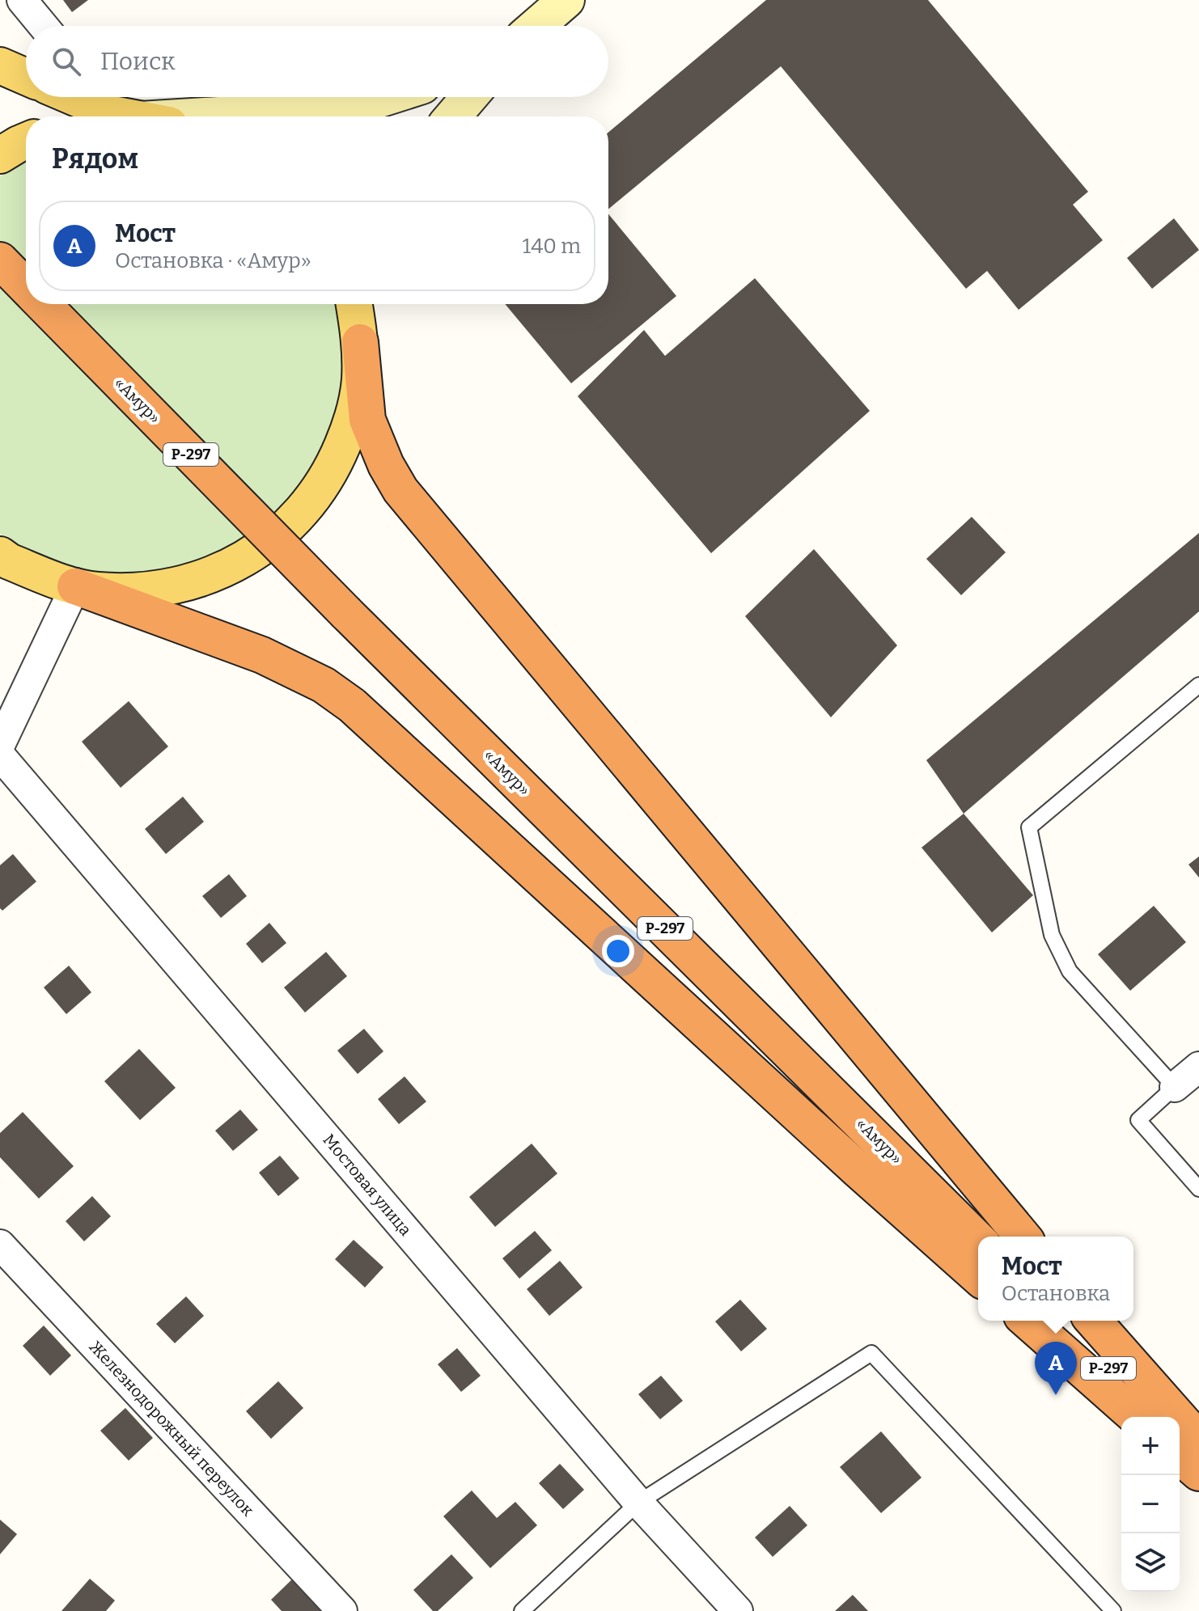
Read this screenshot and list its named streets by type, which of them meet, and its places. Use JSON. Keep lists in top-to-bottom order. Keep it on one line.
{"streets":{"highway":["«Амур»","Р-297"],"street":["Мостовая улица","Железнодорожный переулок"]},"page":{"search":"Поиск","heading":"Рядом","list":[{"mark":"A","name":"Мост","note":"Остановка · «Амур»","value":"140 m"}],"popup":["Мост","Остановка"],"pins":"A","map_buttons":["+","−"]}}
